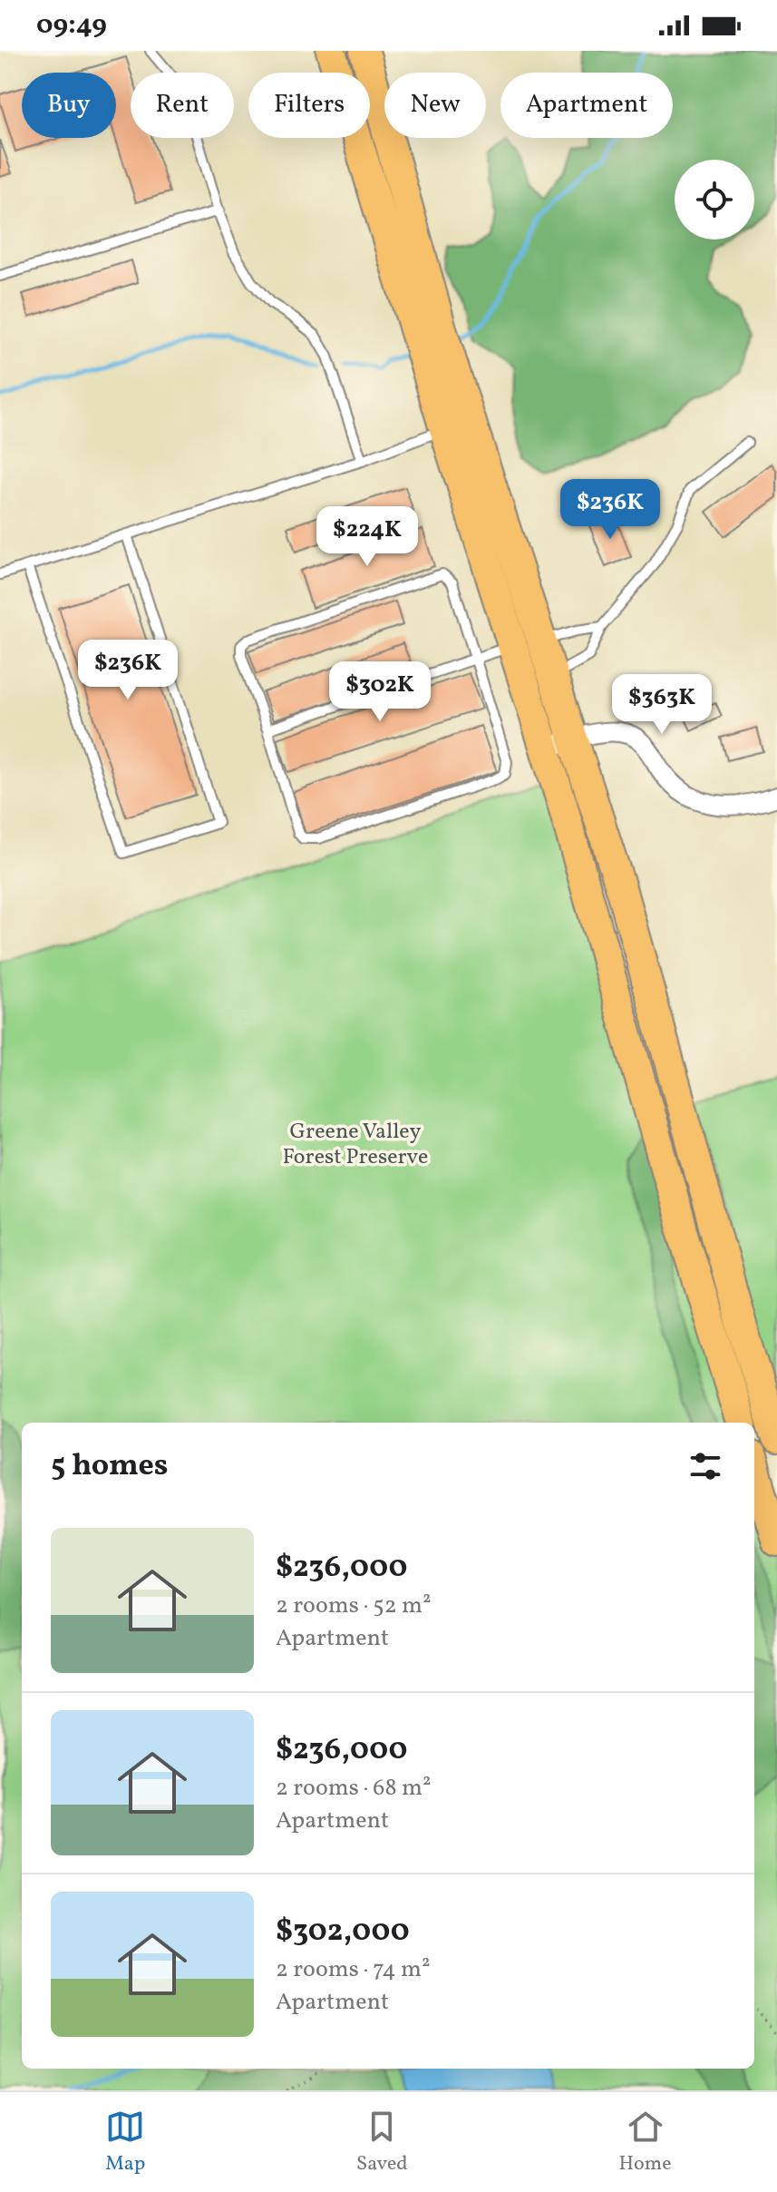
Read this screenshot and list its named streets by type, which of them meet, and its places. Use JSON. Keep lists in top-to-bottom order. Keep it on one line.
{"parks":["Greene Valley Forest Preserve"],"page":{"status":"09:49","chip":["Buy","Rent","Filters","New","Apartment"],"price":["$236K","$224K","$236K","$302K","$363K"],"heading":"5 homes","list":[{"name":"$236,000","note":"2 rooms · 52 m² · Apartment"},{"name":"$236,000","note":"2 rooms · 68 m² · Apartment"},{"name":"$302,000","note":"2 rooms · 74 m² · Apartment"}],"tabs":["Map","Saved","Home"]}}
